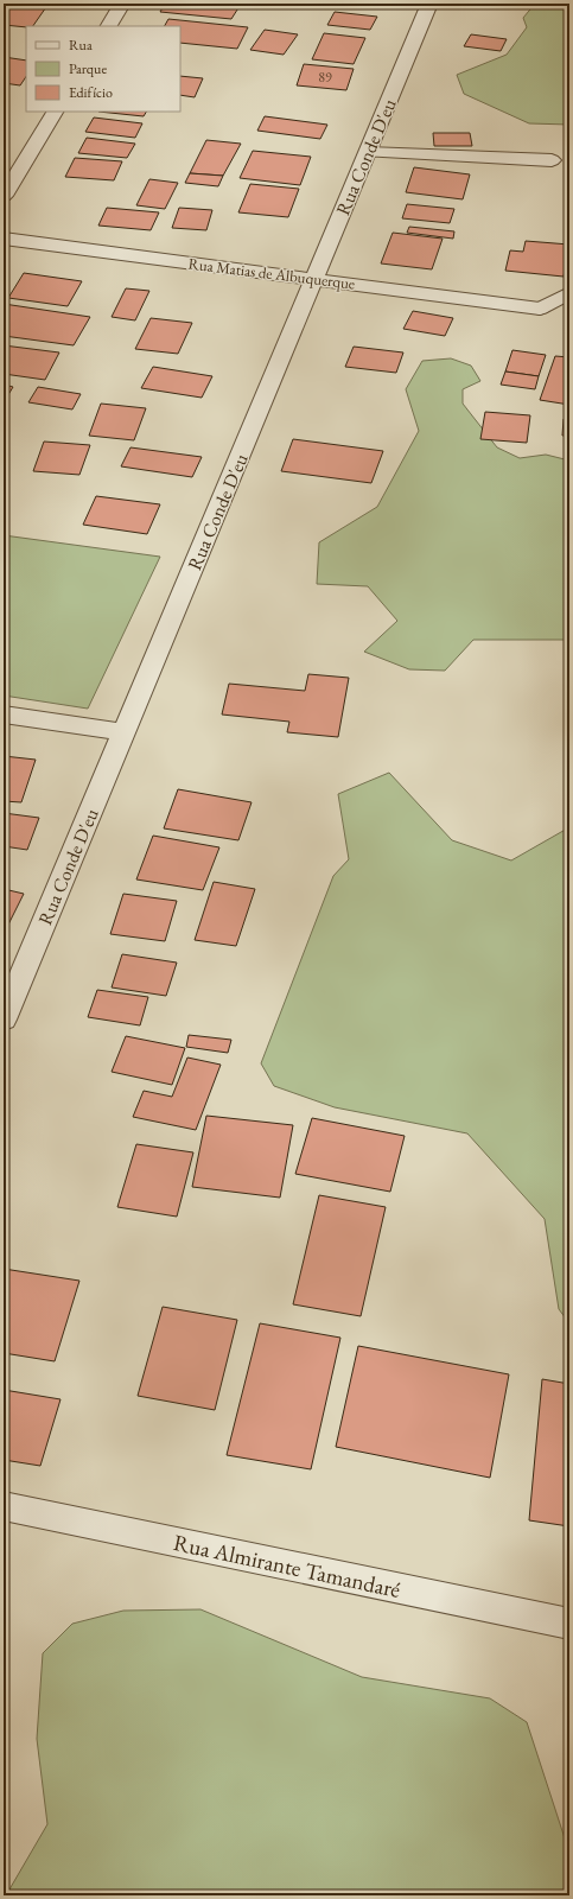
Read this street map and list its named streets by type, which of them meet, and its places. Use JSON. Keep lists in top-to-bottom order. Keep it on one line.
{"streets":{"street":["Rua Conde D'eu","Rua Matias de Albuquerque","Rua Almirante Tamandaré"]},"crossings":[["Rua Conde D'eu","Rua Matias de Albuquerque"]],"house_numbers":["89"],"legend":["Rua","Parque","Edifício"]}
